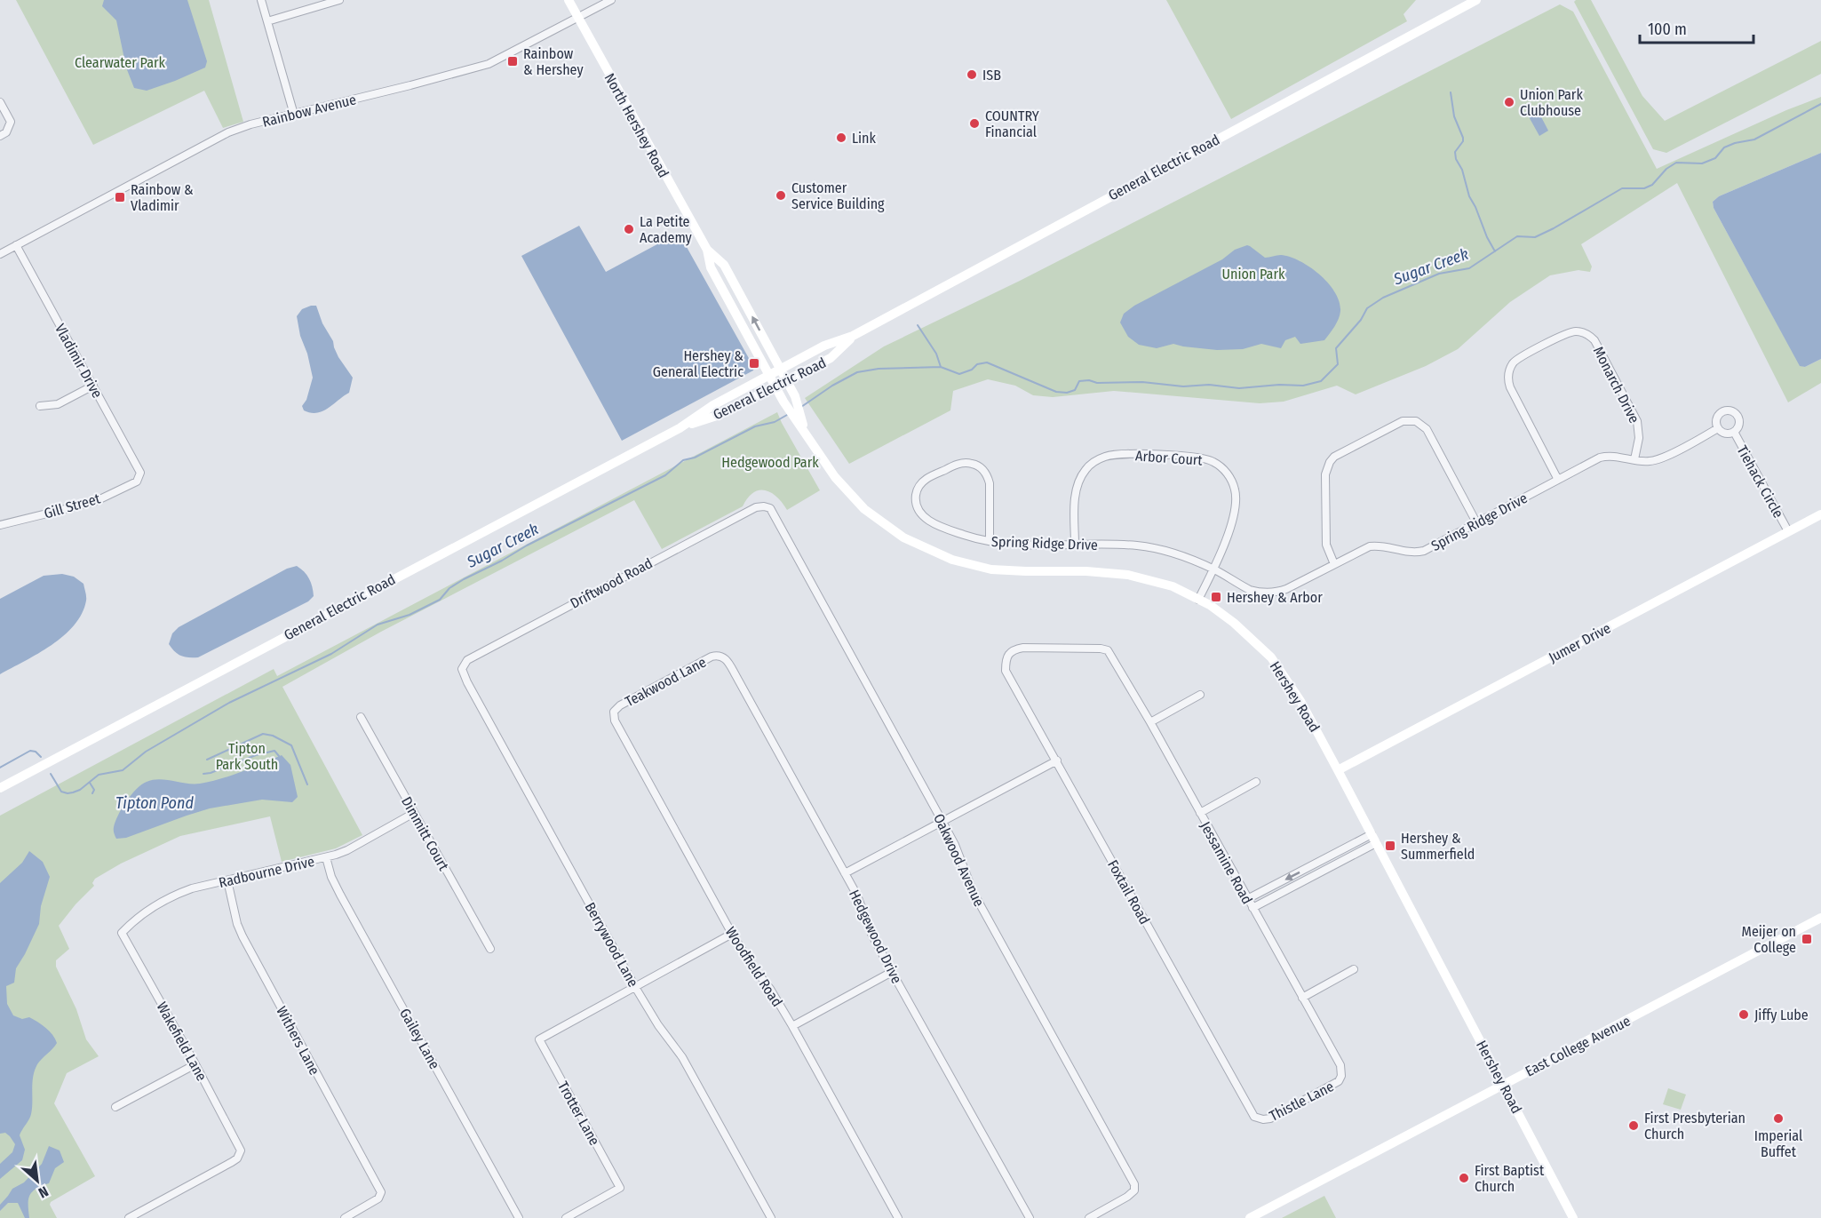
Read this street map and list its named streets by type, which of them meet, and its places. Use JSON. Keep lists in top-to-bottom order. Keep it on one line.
{"streets":{"main road":["North Hershey Road","General Electric Road","Jumer Drive","Hershey Road","East College Avenue"],"street":["Rainbow Avenue","Vladimir Drive","Monarch Drive","Arbor Court","Tiehack Circle","Gill Street","Spring Ridge Drive","Driftwood Road","Teakwood Lane","Dimmitt Court","Oakwood Avenue","Jessamine Road","Radbourne Drive","Foxtail Road","Hedgewood Drive","Berrywood Lane","Woodfield Road","Gailey Lane","Withers Lane","Wakefield Lane","Thistle Lane","Trotter Lane"]},"crossings":[["Rainbow Avenue","North Hershey Road"],["Rainbow Avenue","Vladimir Drive"],["North Hershey Road","General Electric Road"],["North Hershey Road","Hershey Road"],["General Electric Road","Hershey Road"],["Vladimir Drive","Gill Street"],["Monarch Drive","Spring Ridge Drive"],["Arbor Court","Spring Ridge Drive"],["Arbor Court","Hershey Road"],["Tiehack Circle","Spring Ridge Drive"],["Tiehack Circle","Jumer Drive"],["Driftwood Road","Oakwood Avenue"],["Driftwood Road","Berrywood Lane"],["Jumer Drive","Hershey Road"],["Teakwood Lane","Hedgewood Drive"],["Teakwood Lane","Woodfield Road"],["Hershey Road","East College Avenue"],["Dimmitt Court","Radbourne Drive"],["Jessamine Road","Foxtail Road"],["Jessamine Road","Thistle Lane"],["Radbourne Drive","Gailey Lane"],["Radbourne Drive","Withers Lane"],["Radbourne Drive","Wakefield Lane"],["Foxtail Road","Thistle Lane"],["Berrywood Lane","Trotter Lane"]],"water":["Sugar Creek","Tipton Pond"],"parks":["Clearwater Park","Union Park","Hedgewood Park","Tipton Park South"],"places":{"transit":["Rainbow & Hershey","Rainbow & Vladimir","Hershey & General Electric","Hershey & Arbor","Hershey & Summerfield","Meijer on College"],"other":["ISB","Union Park Clubhouse","COUNTRY Financial","Link","Customer Service Building","La Petite Academy","Jiffy Lube","Imperial Buffet","First Presbyterian Church","First Baptist Church"]},"scale_bar":"100 m","north":"bottom right"}
